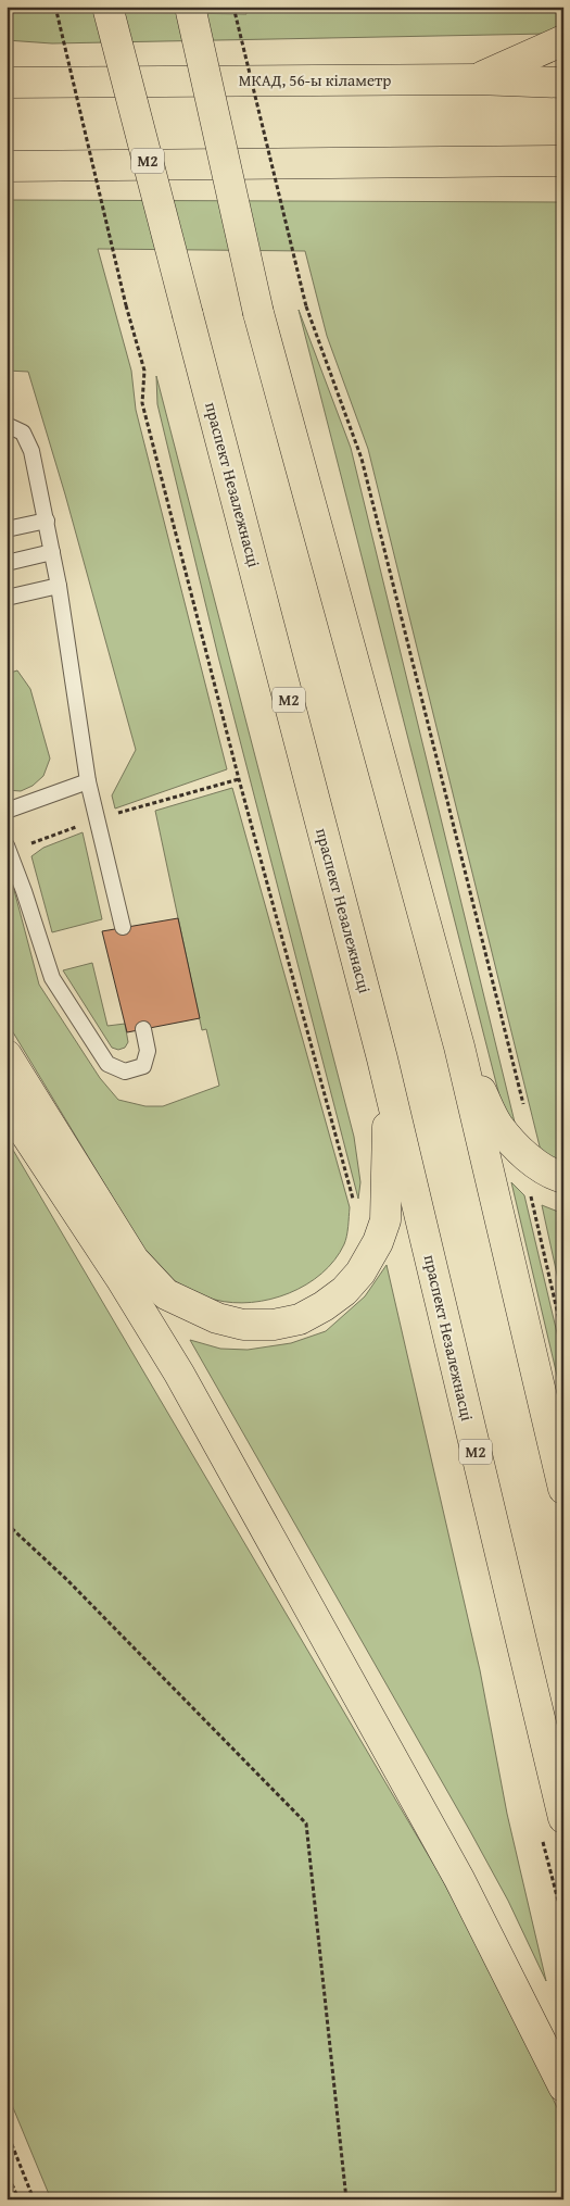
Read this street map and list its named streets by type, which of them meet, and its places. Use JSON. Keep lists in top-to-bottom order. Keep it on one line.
{"streets":{"highway":["МКАД, 56-ы кіламетр","М2","праспект Незалежнасці"]}}
